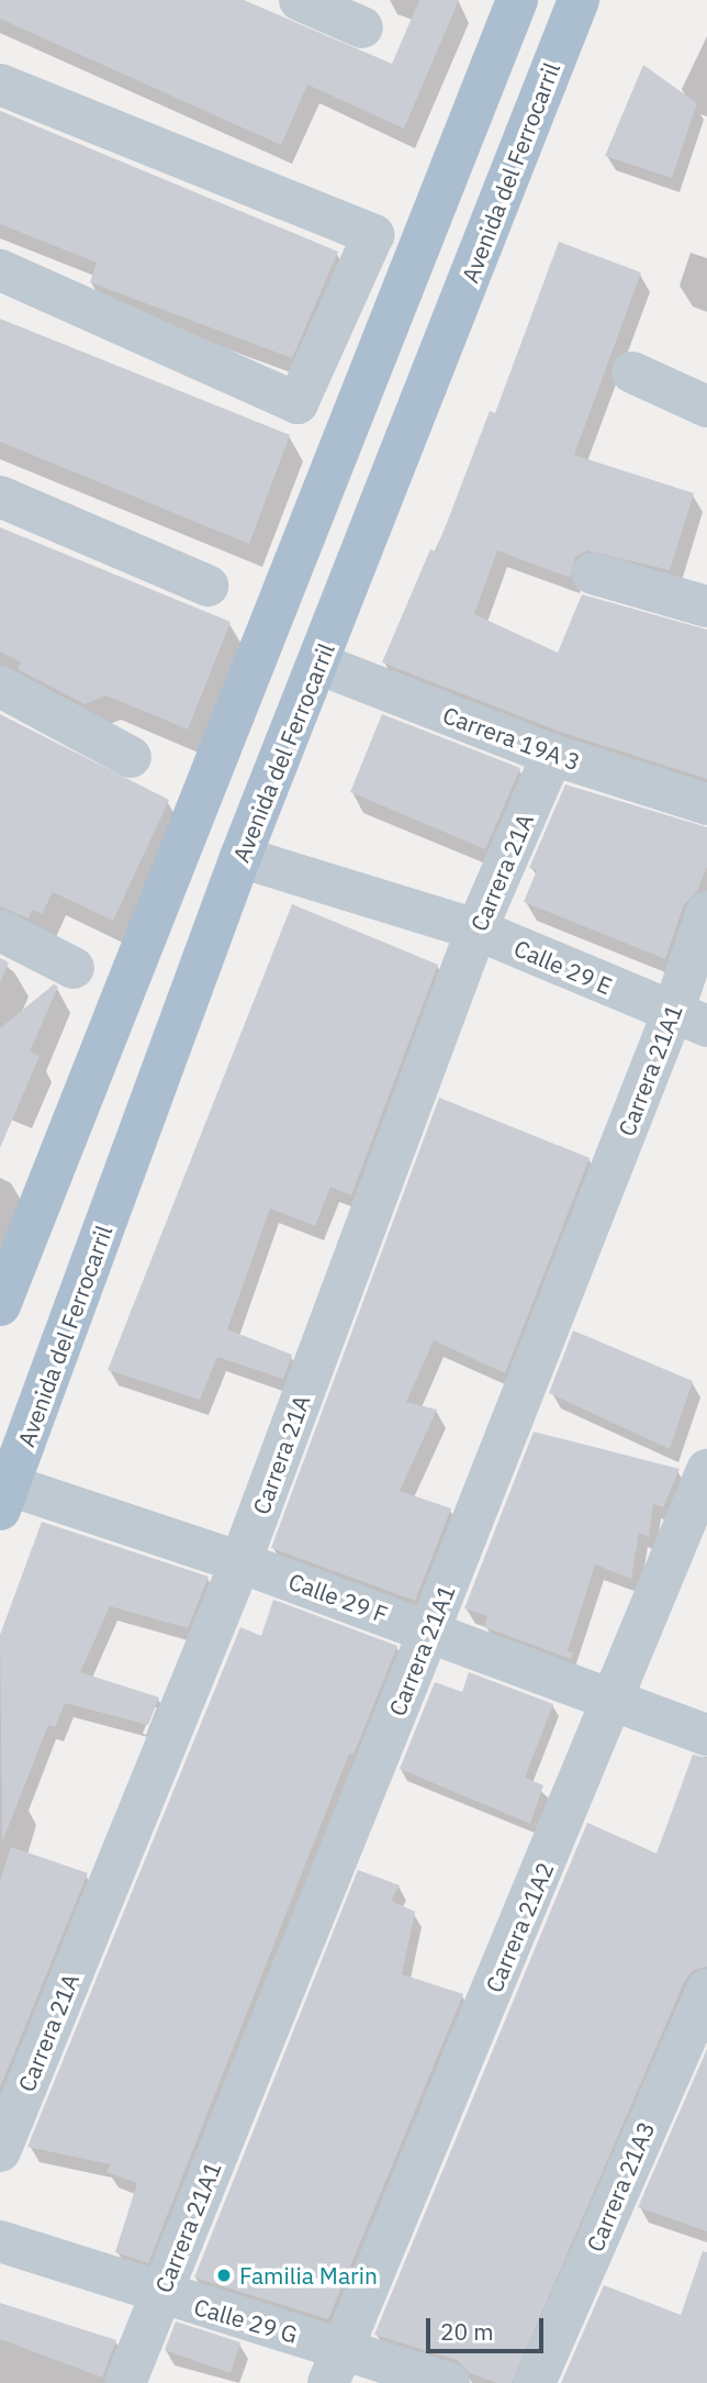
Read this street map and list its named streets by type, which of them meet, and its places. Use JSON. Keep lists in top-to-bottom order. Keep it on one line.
{"streets":{"main road":["Avenida del Ferrocarril"],"street":["Carrera 19A 3","Carrera 21A","Calle 29 E","Carrera 21A1","Calle 29 F","Carrera 21A2","Carrera 21A3","Calle 29 G"]},"crossings":[["Avenida del Ferrocarril","Carrera 19A 3"],["Avenida del Ferrocarril","Calle 29 E"],["Avenida del Ferrocarril","Calle 29 F"],["Carrera 19A 3","Carrera 21A"],["Carrera 21A","Calle 29 E"],["Carrera 21A","Calle 29 F"],["Calle 29 E","Carrera 21A1"],["Carrera 21A1","Calle 29 F"],["Carrera 21A1","Calle 29 G"],["Calle 29 F","Carrera 21A2"],["Carrera 21A2","Calle 29 G"]],"places":["Familia Marin"],"scale_bar":"20 m"}
